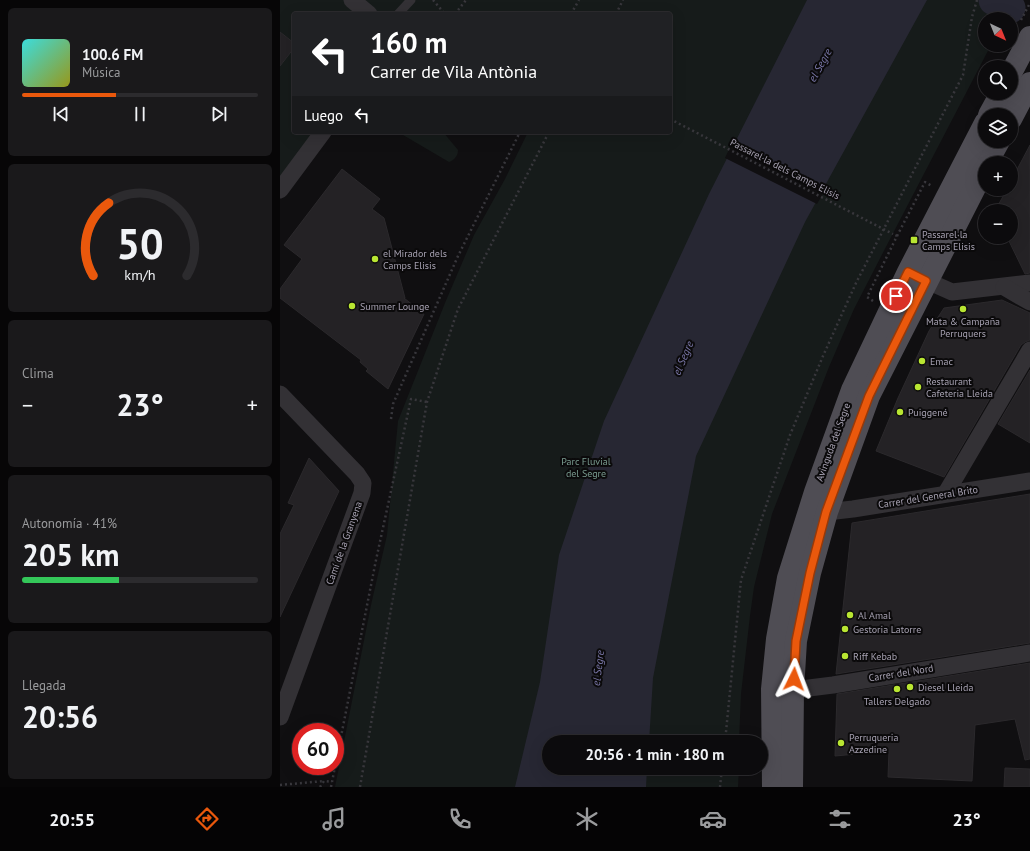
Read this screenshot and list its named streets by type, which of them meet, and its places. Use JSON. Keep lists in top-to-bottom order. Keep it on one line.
{"streets":{"main road":["Avinguda del Segre"],"street":["Carrer del General Brito","Camí de la Granyena","Carrer del Nord"],"path":["Passarel·la dels Camps Elisis"]},"crossings":[["Avinguda del Segre","Carrer del General Brito"],["Avinguda del Segre","Carrer del Nord"]],"water":["el Segre"],"parks":["Parc Fluvial del Segre"],"places":{"transit":["Passarel·la Camps Elisis"],"other":["el Mirador dels Camps Elisis","Summer Lounge","Mata & Campaña Perruquers","Emac","Restaurant Cafeteria Lleida","Puiggené","Al Amal","Gestoria Latorre","Riff Kebab","Diesel Lleida","Tallers Delgado","Perruqueria Azzedine"]},"north":"bottom right","page":{"map_buttons":["+","−"],"turn":["160 m","Carrer de Vila Antònia"],"song":["100.6 FM","Música"],"then":"Luego","tile":["Clima",["Autonomía · 41%","205 km"],["Llegada","20:56"]],"heat":["−","23°","+"],"limit":"60","trip":"20:56 · 1 min · 180 m","tabs":["20:55","23°"],"gauge":["50","km/h"]}}
